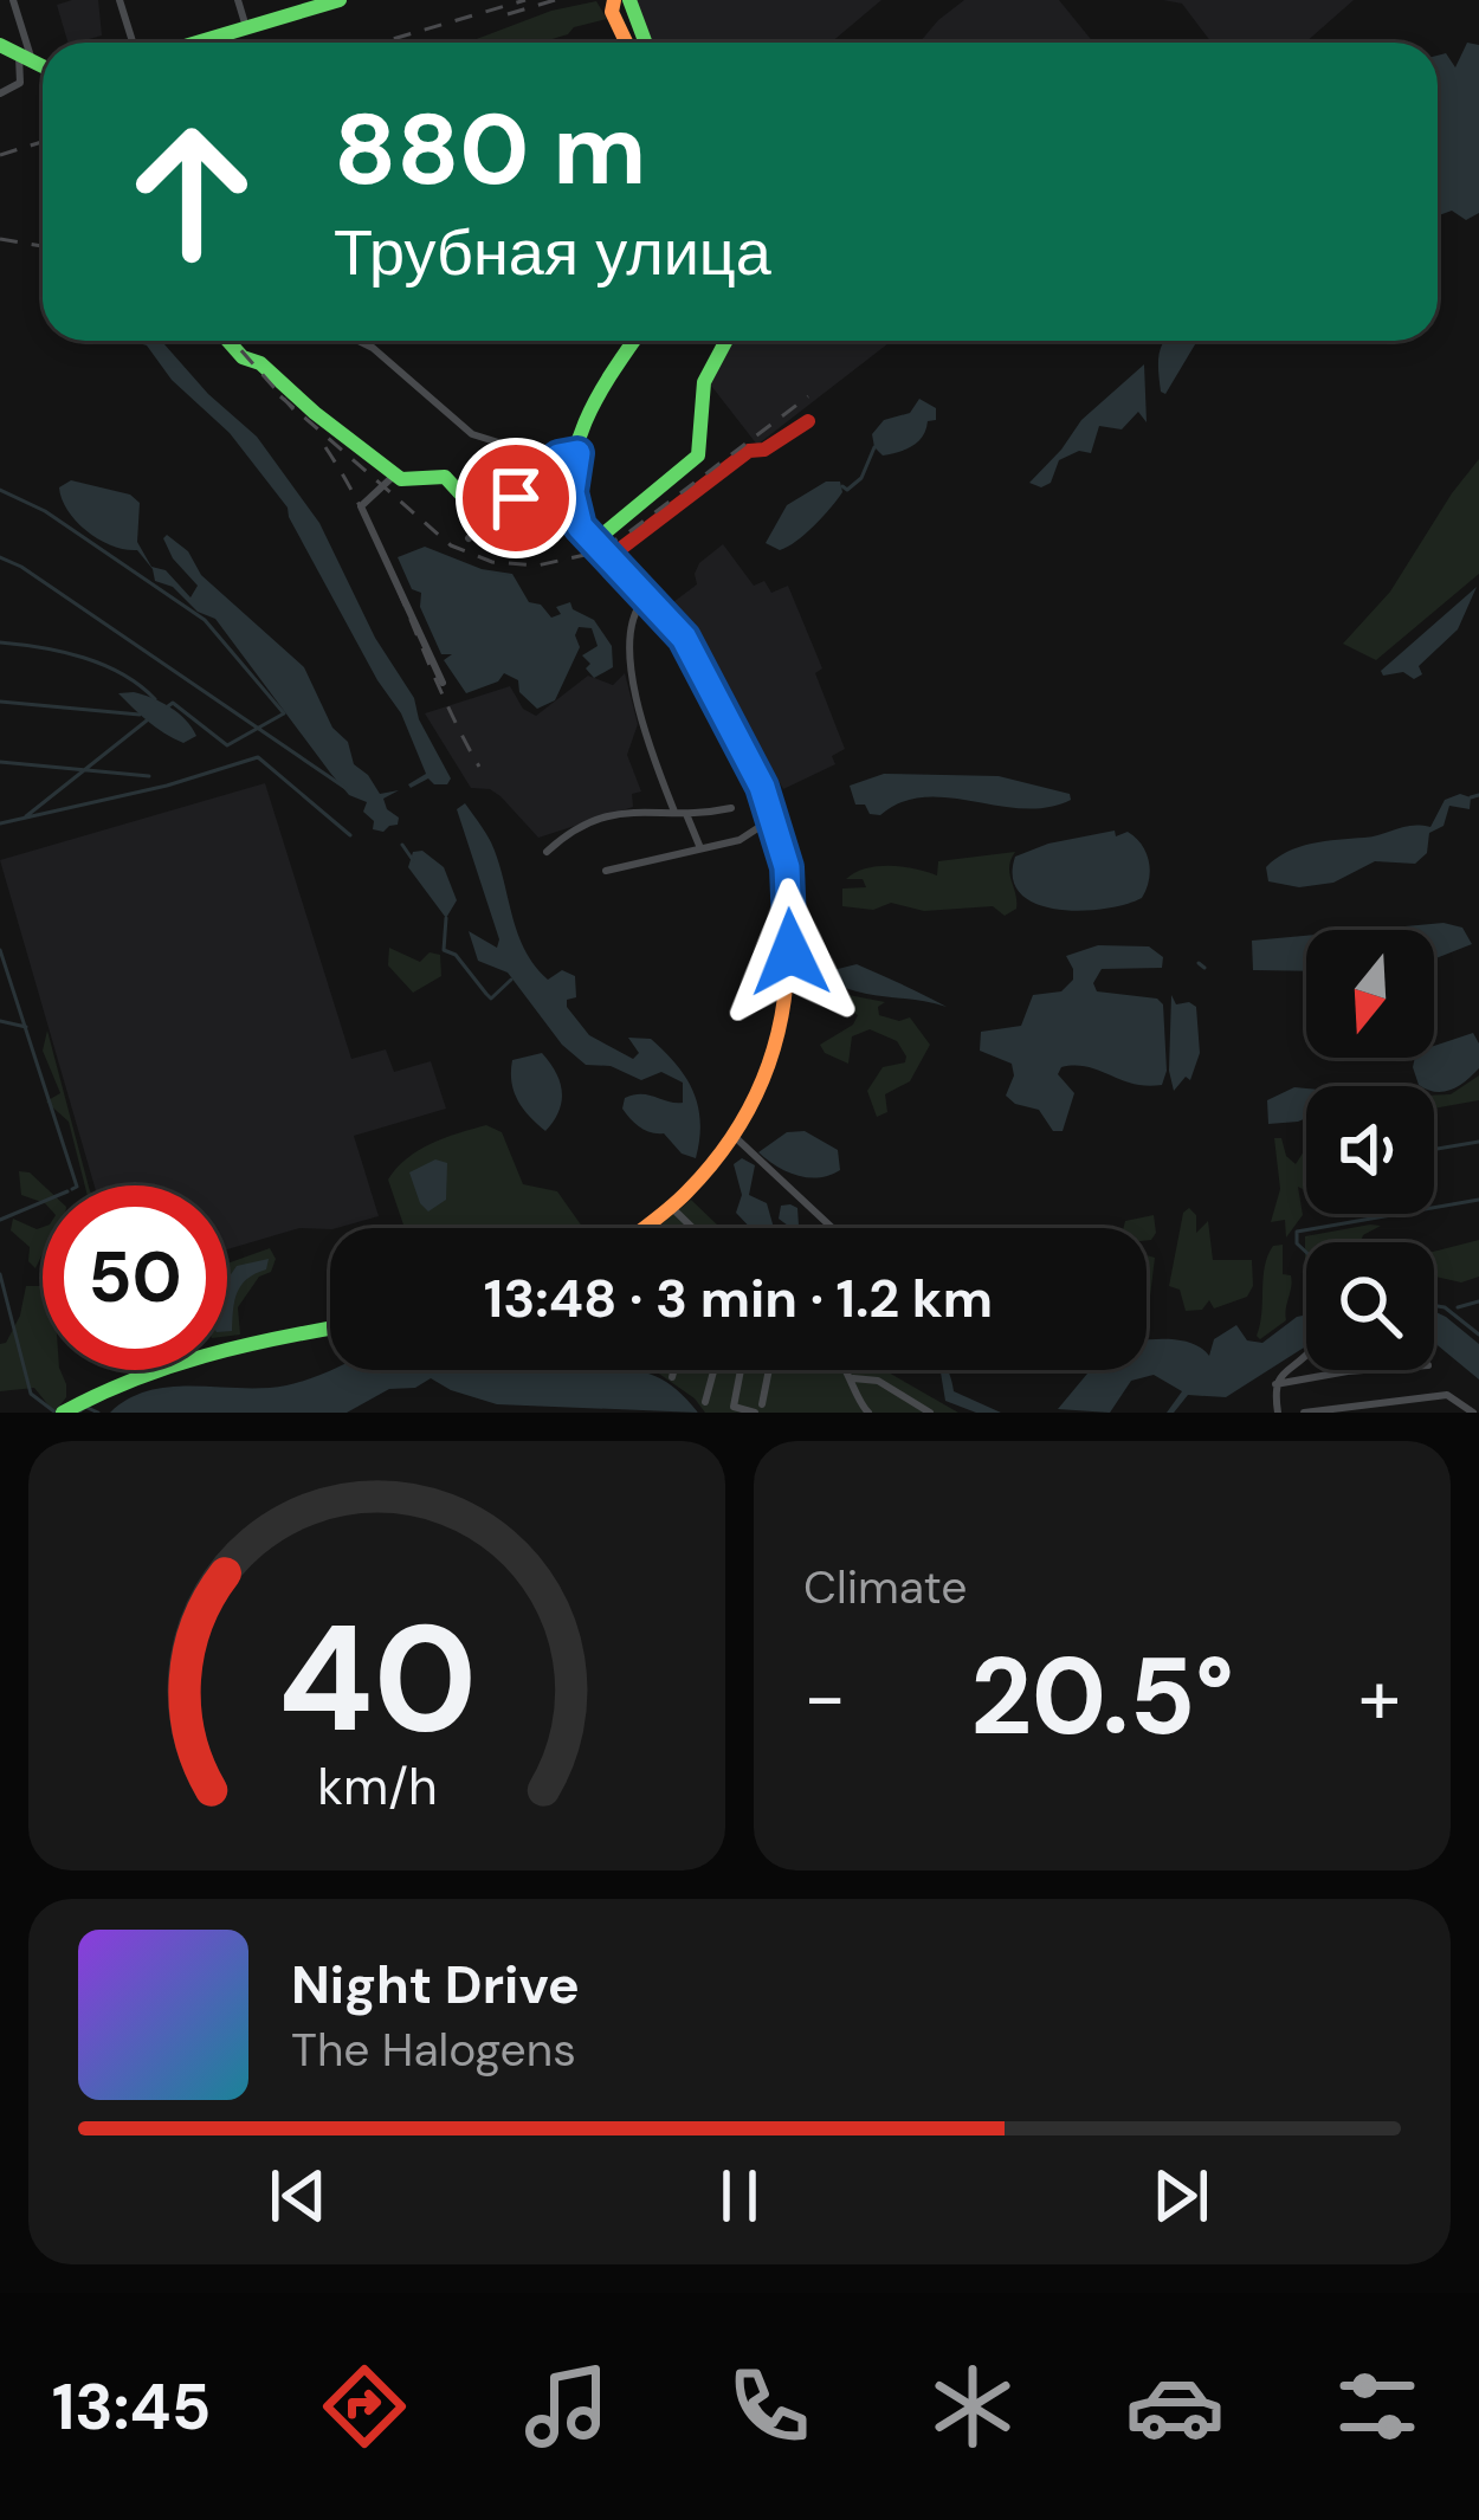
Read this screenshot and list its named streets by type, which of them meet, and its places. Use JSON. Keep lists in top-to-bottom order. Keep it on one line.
{"north":"bottom","page":{"turn":["880 m","Трубная улица"],"limit":"50","trip":"13:48 · 3 min · 1.2 km","tile":"Climate","heat":["−","20.5°","+"],"song":["Night Drive","The Halogens"],"tabs":"13:45","gauge":["40","km/h"]}}
